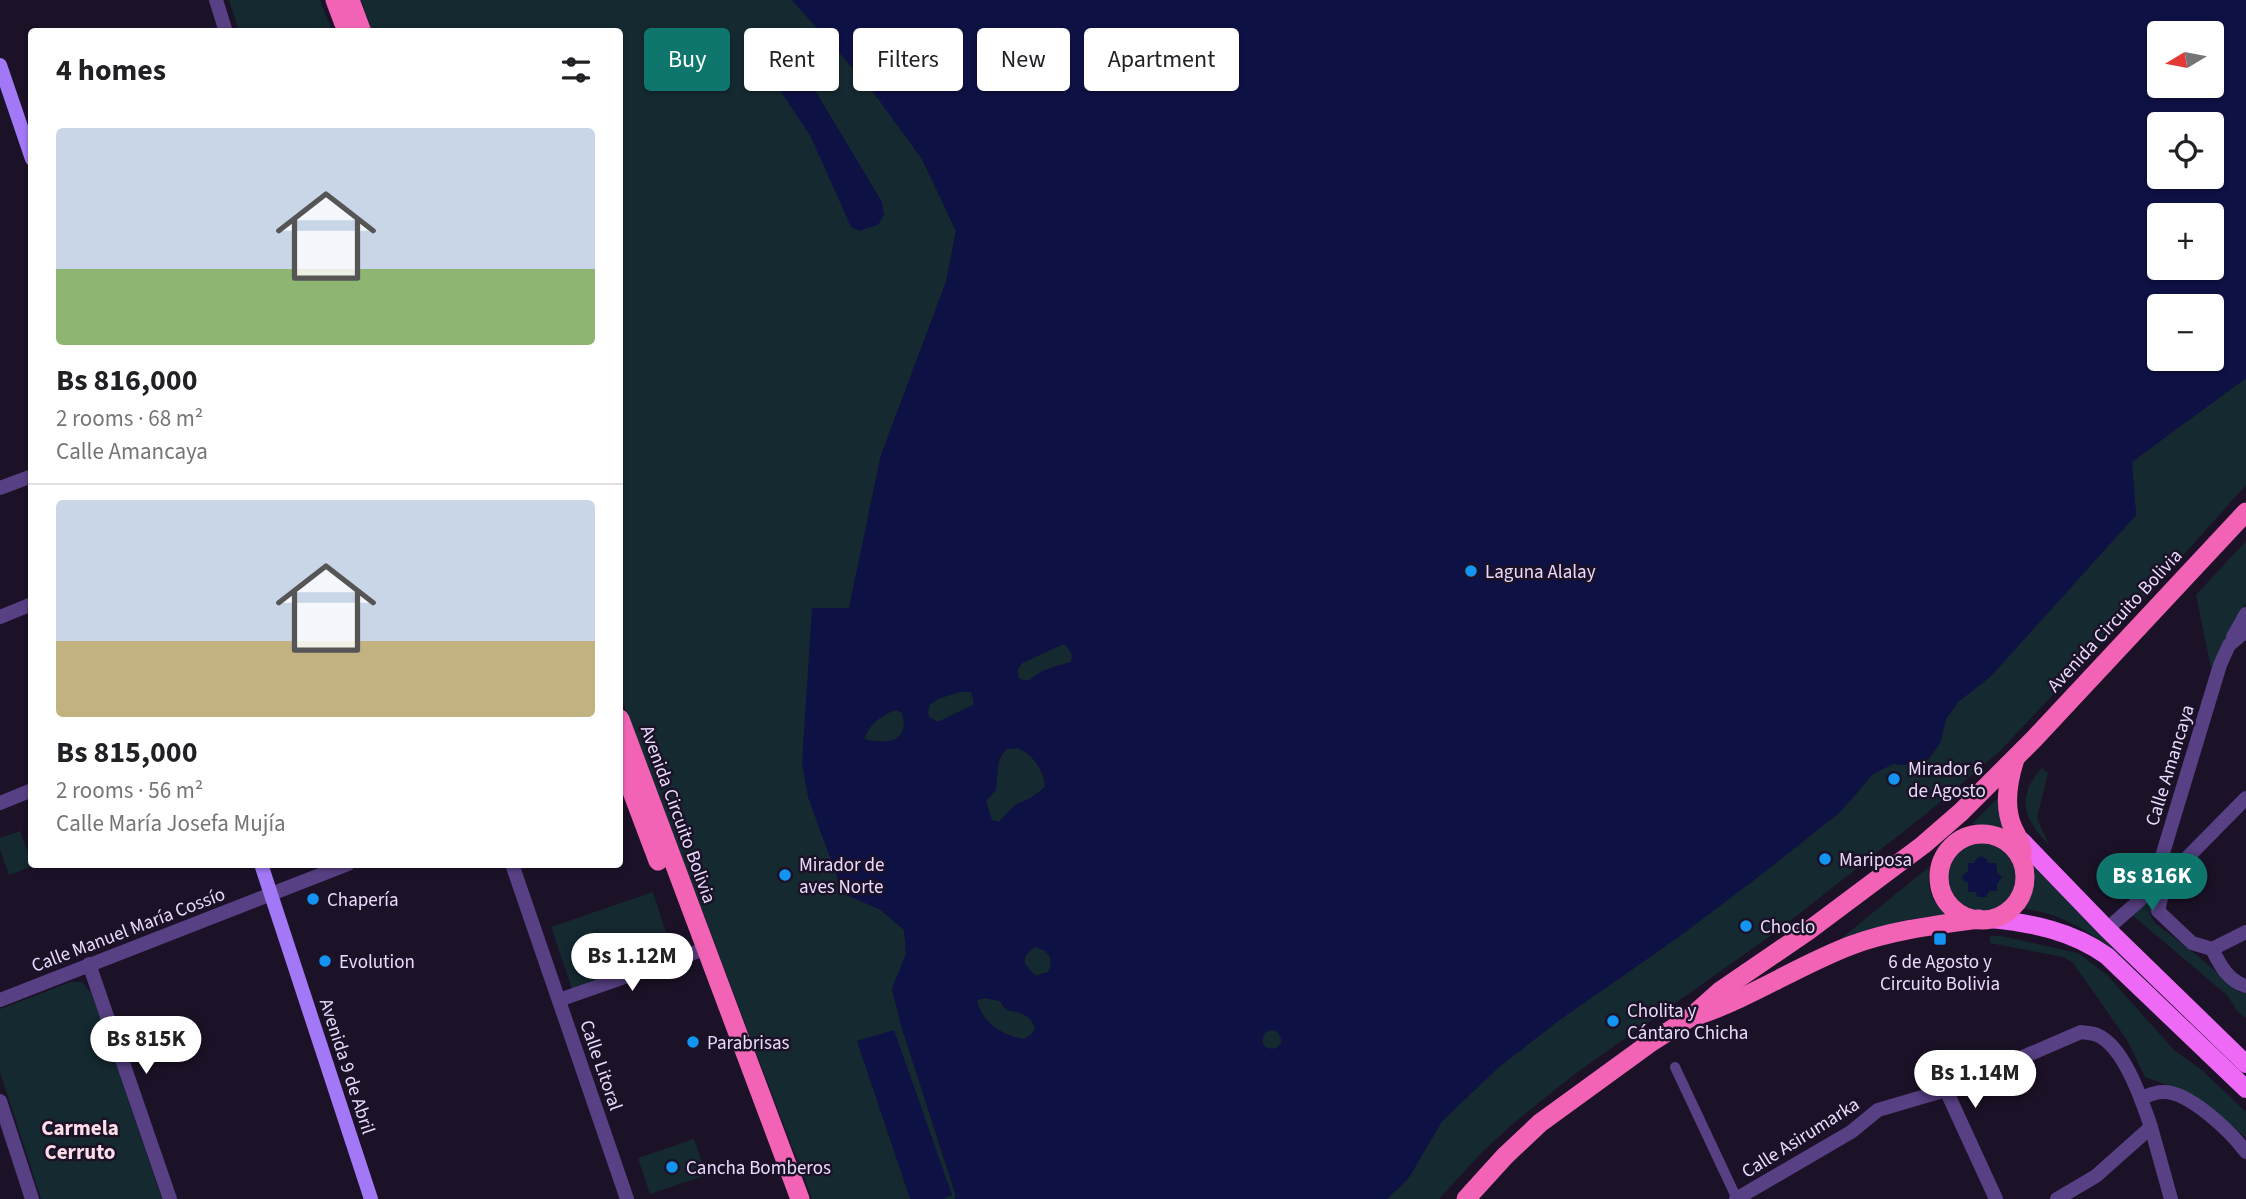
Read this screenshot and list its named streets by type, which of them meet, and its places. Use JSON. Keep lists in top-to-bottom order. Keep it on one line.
{"streets":{"highway":["Avenida Circuito Bolivia"],"main road":["Avenida 9 de Abril"],"street":["Calle Amancaya","Calle Manuel María Cossío","Calle Litoral","Calle Asirumarka"]},"crossings":[["Calle Manuel María Cossío","Avenida 9 de Abril"]],"districts":["Carmela Cerruto"],"places":{"other":["Laguna Alalay","Mirador 6 de Agosto","Mariposa","Mirador de aves Norte","Chapería","Choclo","Evolution","Cholita y Cántaro Chicha","Parabrisas","Cancha Bomberos"],"transit":["6 de Agosto y Circuito Bolivia"]},"north":"left","page":{"map_buttons":["+","−"],"chip":["Buy","Rent","Filters","New","Apartment"],"heading":"4 homes","list":[{"name":"Bs 816,000","note":"2 rooms · 68 m² · Calle Amancaya"},{"name":"Bs 815,000","note":"2 rooms · 56 m² · Calle María Josefa Mujía"}],"price":["Bs 816K","Bs 1.12M","Bs 815K","Bs 1.14M"]}}
